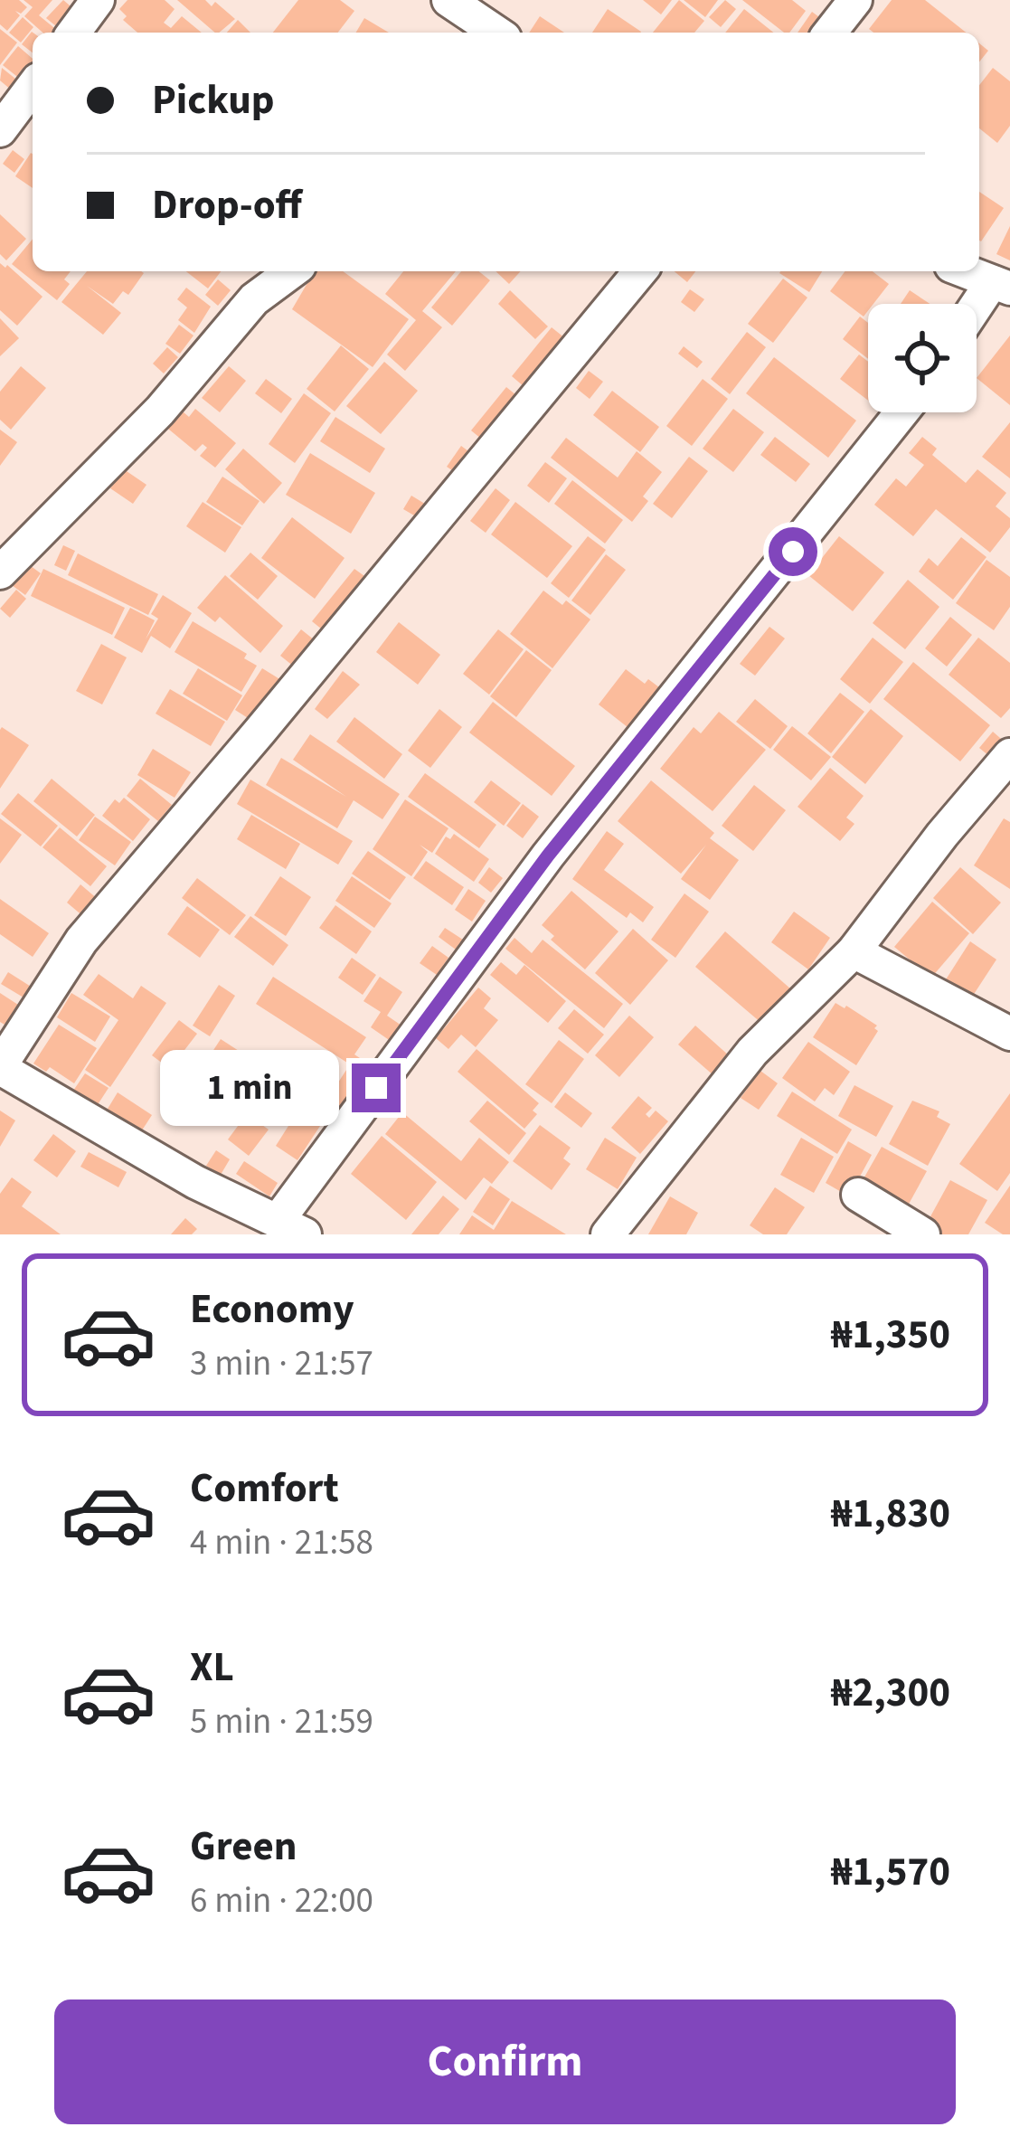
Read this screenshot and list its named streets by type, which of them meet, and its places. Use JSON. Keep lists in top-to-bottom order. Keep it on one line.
{"page":{"banner":["Pickup","Drop-off"],"bubble":"1 min","list":[{"name":"Economy","note":"3 min · 21:57","value":"₦1,350"},{"name":"Comfort","note":"4 min · 21:58","value":"₦1,830"},{"name":"XL","note":"5 min · 21:59","value":"₦2,300"},{"name":"Green","note":"6 min · 22:00","value":"₦1,570"}],"buttons":"Confirm"}}
